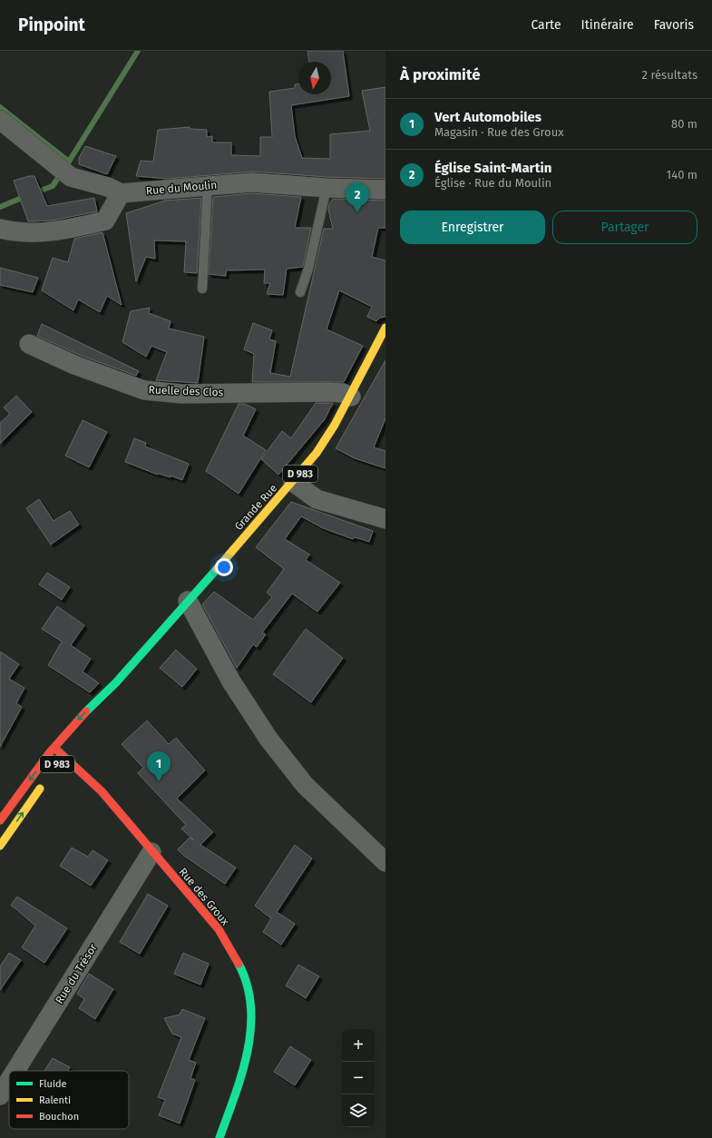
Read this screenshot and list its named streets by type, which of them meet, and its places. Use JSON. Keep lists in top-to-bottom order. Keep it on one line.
{"streets":{"main road":["D 983","Grande Rue","Rue des Groux"],"street":["Rue du Moulin","Ruelle des Clos","Rue du Trésor"]},"crossings":[["Ruelle des Clos","Grande Rue"],["Grande Rue","Rue des Groux"],["Rue des Groux","Rue du Trésor"]],"legend":["Fluide","Ralenti","Bouchon"],"north":"bottom","page":{"header":"Pinpoint","nav":["Carte","Itinéraire","Favoris"],"heading":["À proximité","2 résultats"],"list":[{"mark":"1","name":"Vert Automobiles","note":"Magasin · Rue des Groux","value":"80 m"},{"mark":"2","name":"Église Saint-Martin","note":"Église · Rue du Moulin","value":"140 m"}],"pins":["2","1"],"buttons":["Enregistrer","Partager"],"map_buttons":["+","−"]}}
